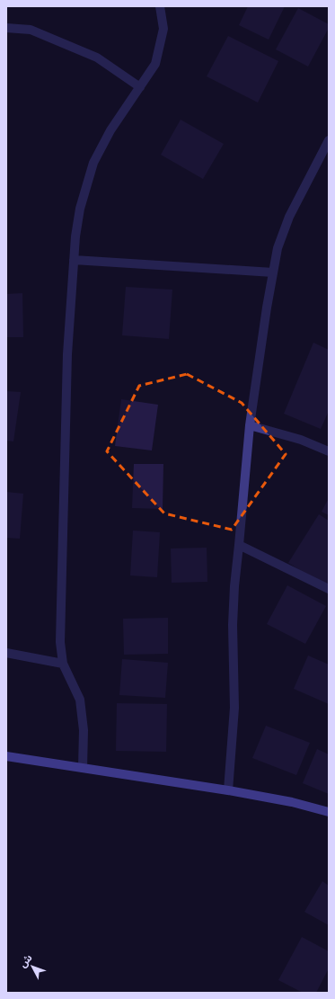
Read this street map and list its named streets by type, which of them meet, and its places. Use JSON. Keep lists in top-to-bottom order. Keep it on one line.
{"north":"top left"}
